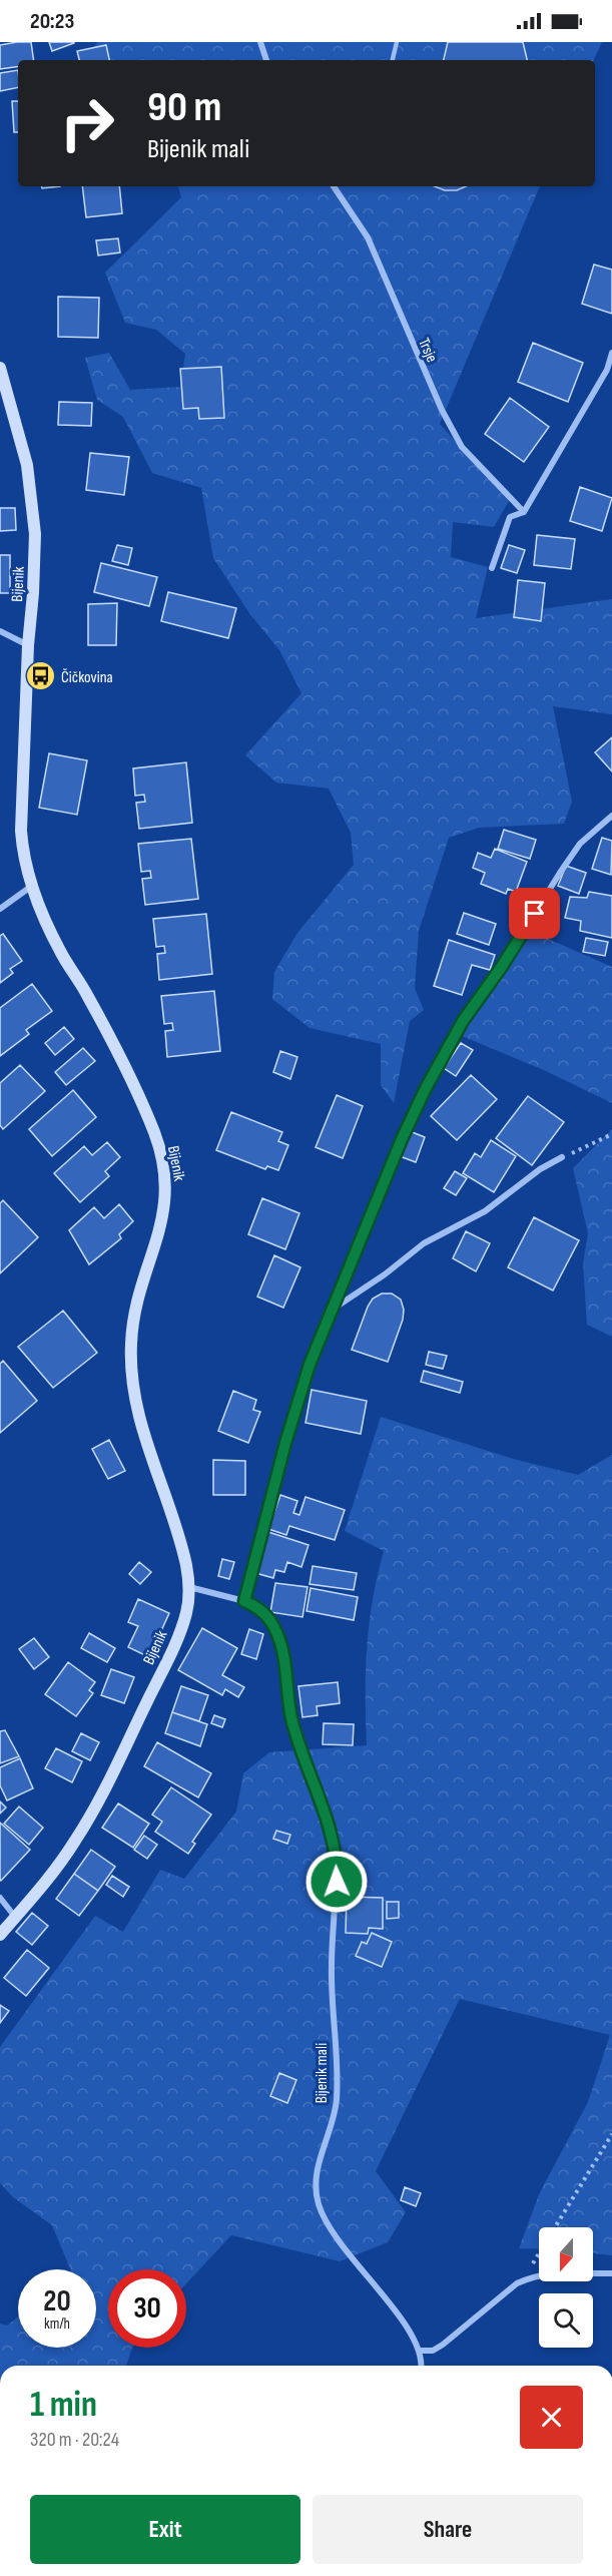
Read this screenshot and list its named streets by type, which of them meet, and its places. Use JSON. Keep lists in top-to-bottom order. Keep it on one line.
{"streets":{"main road":["Bijenik"],"street":["Trsje","Bijenik mali"]},"crossings":[["Bijenik","Bijenik mali"]],"places":{"bus stop":["Čičkovina"]},"north":"bottom","page":{"status":"20:23","turn":["90 m","Bijenik mali"],"speed":"20 km/h","limit":"30","heading":["1 min","320 m · 20:24"],"buttons":["Exit","Share"]}}
